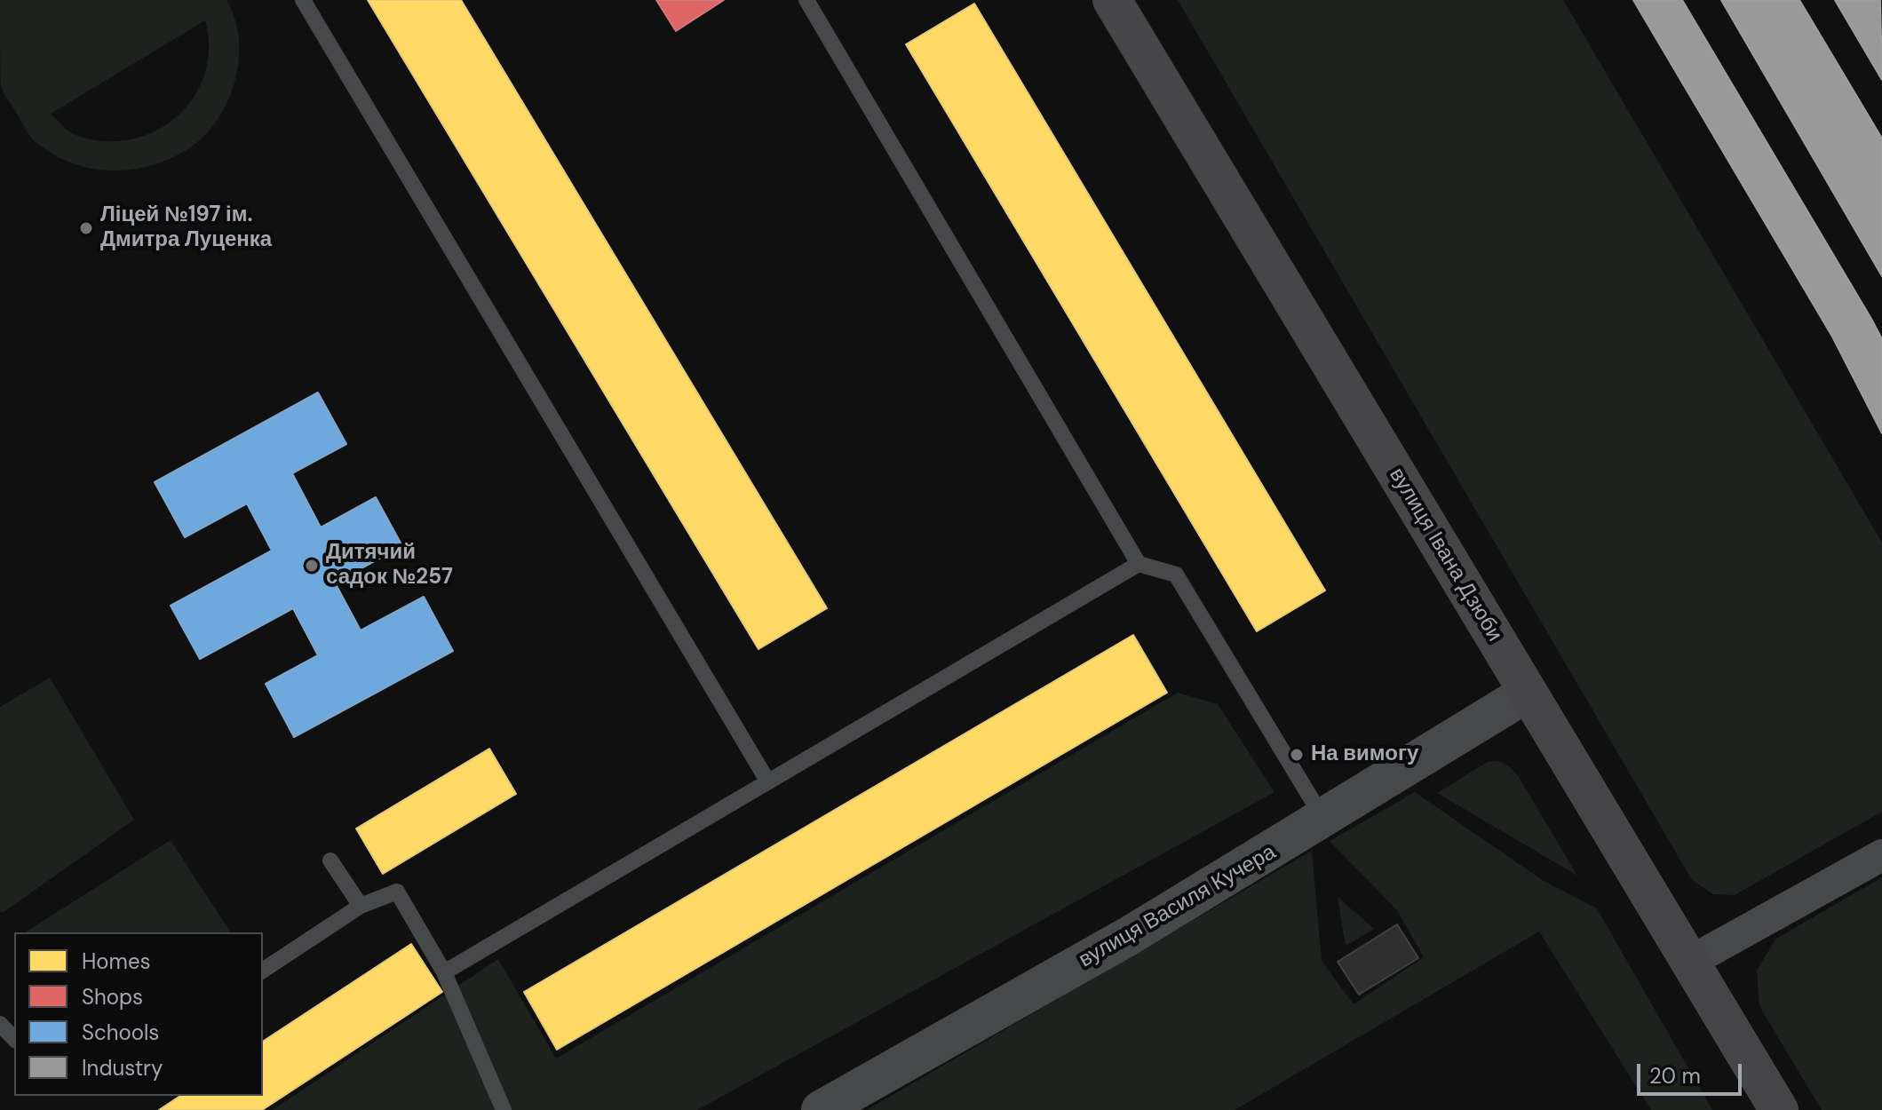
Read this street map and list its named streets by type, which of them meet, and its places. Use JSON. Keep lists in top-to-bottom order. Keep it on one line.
{"streets":{"main road":["вулиця Івана Дзюби"],"street":["вулиця Василя Кучера"]},"crossings":[["вулиця Івана Дзюби","вулиця Василя Кучера"]],"places":["Ліцей №197 ім. Дмитра Луценка","Дитячий садок №257","На вимогу"],"legend":["Homes","Shops","Schools","Industry"],"scale_bar":"20 m"}
